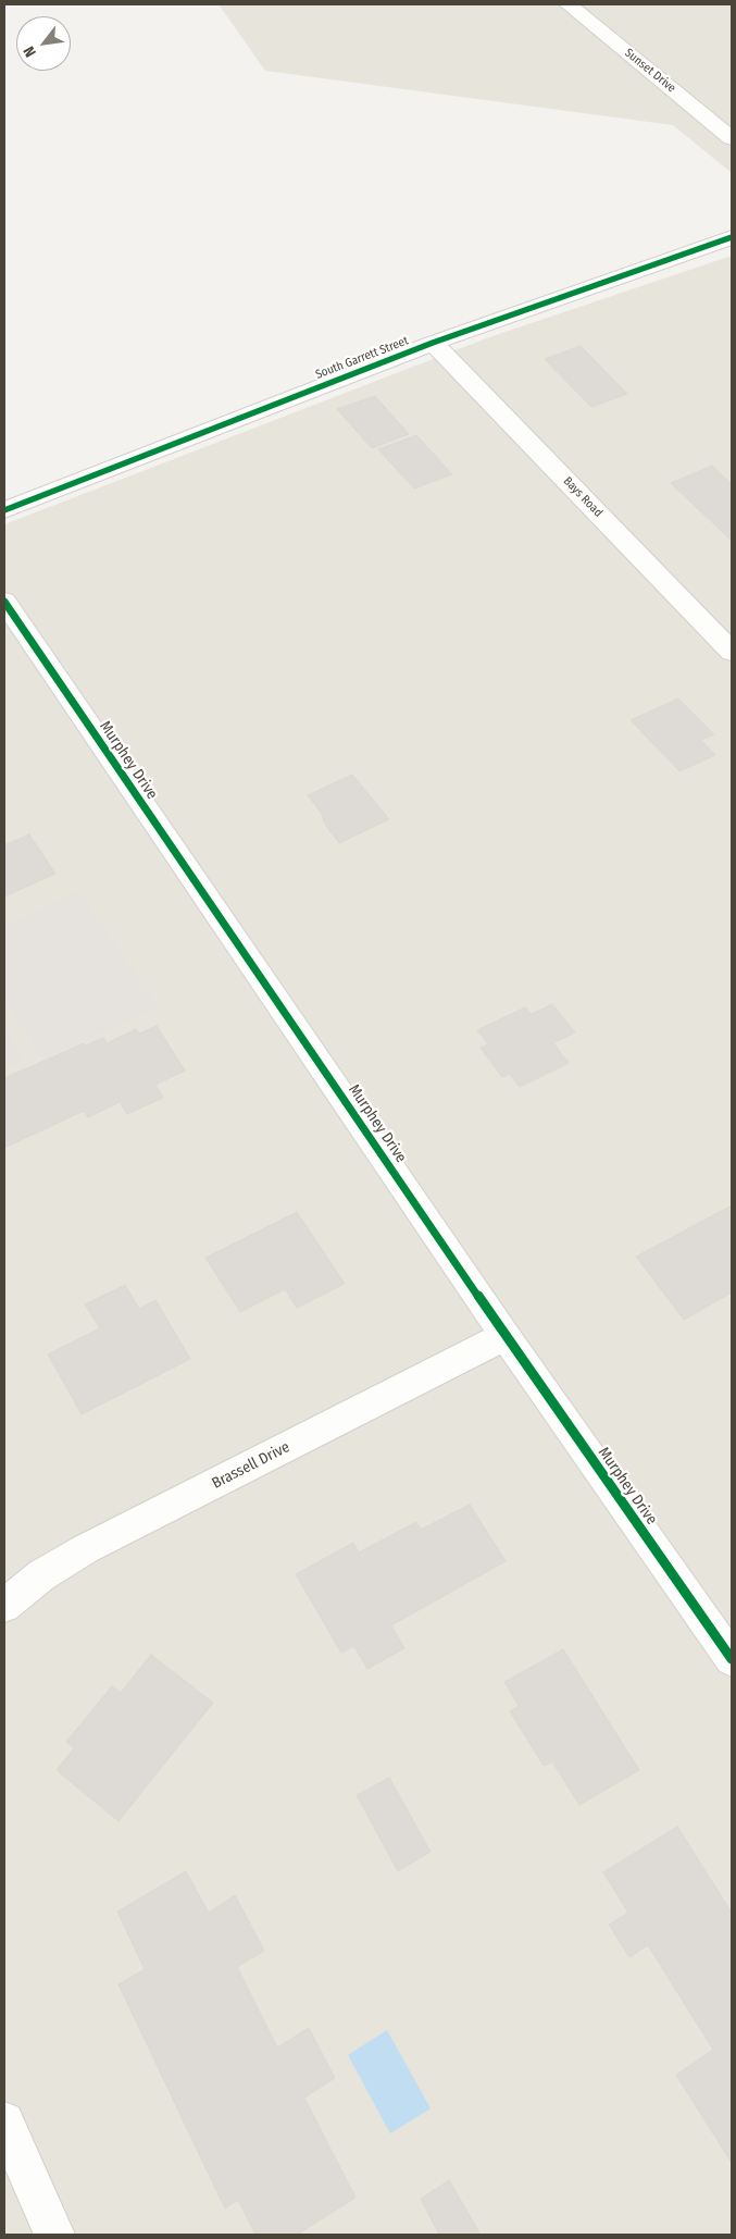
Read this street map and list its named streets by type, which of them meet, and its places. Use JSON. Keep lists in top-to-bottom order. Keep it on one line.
{"streets":{"street":["Sunset Drive","South Garrett Street","Bays Road","Murphey Drive","Brassell Drive"]},"crossings":[["South Garrett Street","Bays Road"],["Murphey Drive","Brassell Drive"]],"north":"bottom left"}
